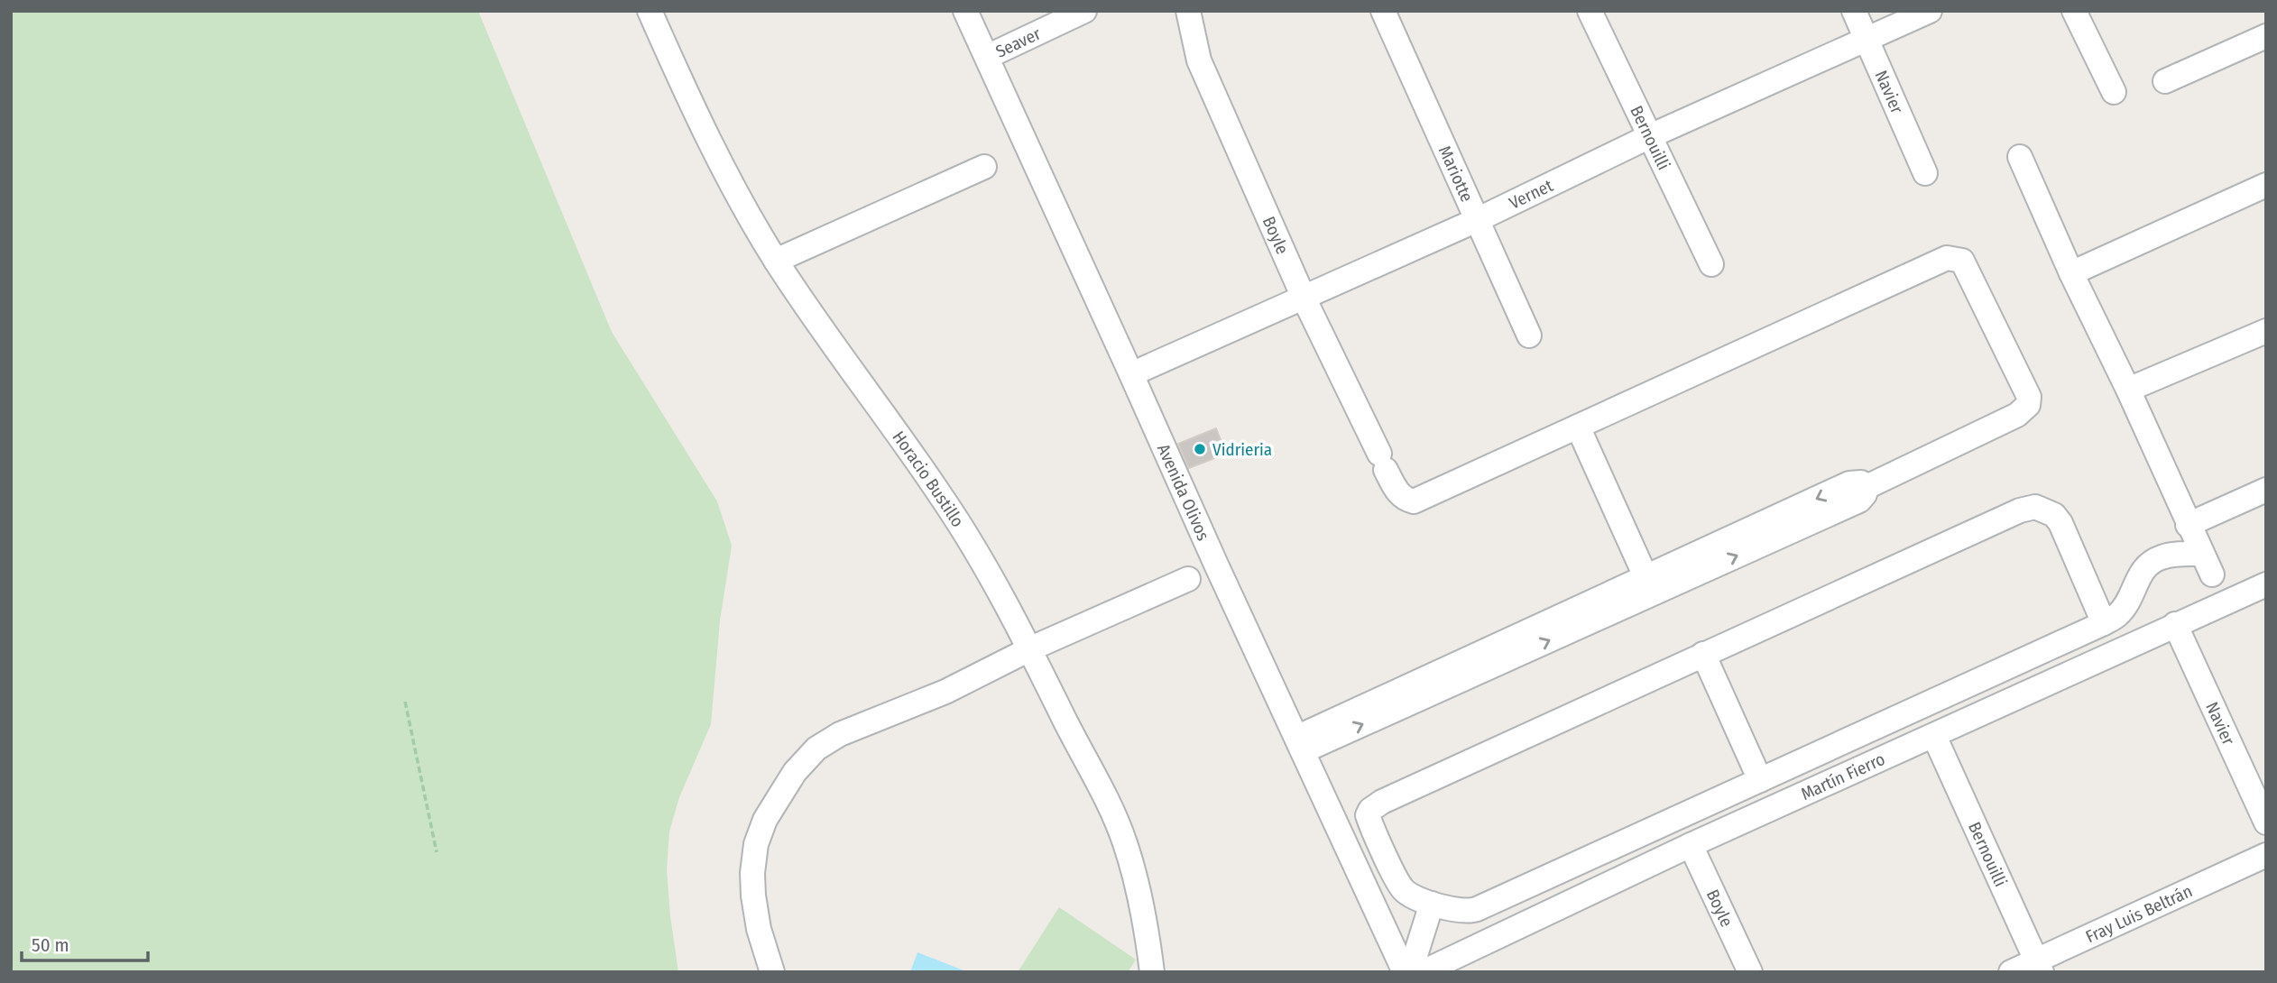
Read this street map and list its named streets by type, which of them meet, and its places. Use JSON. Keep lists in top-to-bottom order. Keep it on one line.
{"streets":{"street":["Seaver","Navier","Bernouilli","Mariotte","Vernet","Boyle","Horacio Bustillo","Avenida Olivos","Martín Fierro","Fray Luis Beltrán"]},"crossings":[["Seaver","Avenida Olivos"],["Navier","Vernet"],["Navier","Martín Fierro"],["Bernouilli","Vernet"],["Bernouilli","Martín Fierro"],["Bernouilli","Fray Luis Beltrán"],["Mariotte","Vernet"],["Vernet","Boyle"],["Vernet","Avenida Olivos"],["Boyle","Martín Fierro"]],"places":["Vidrieria"],"scale_bar":"50 m"}
